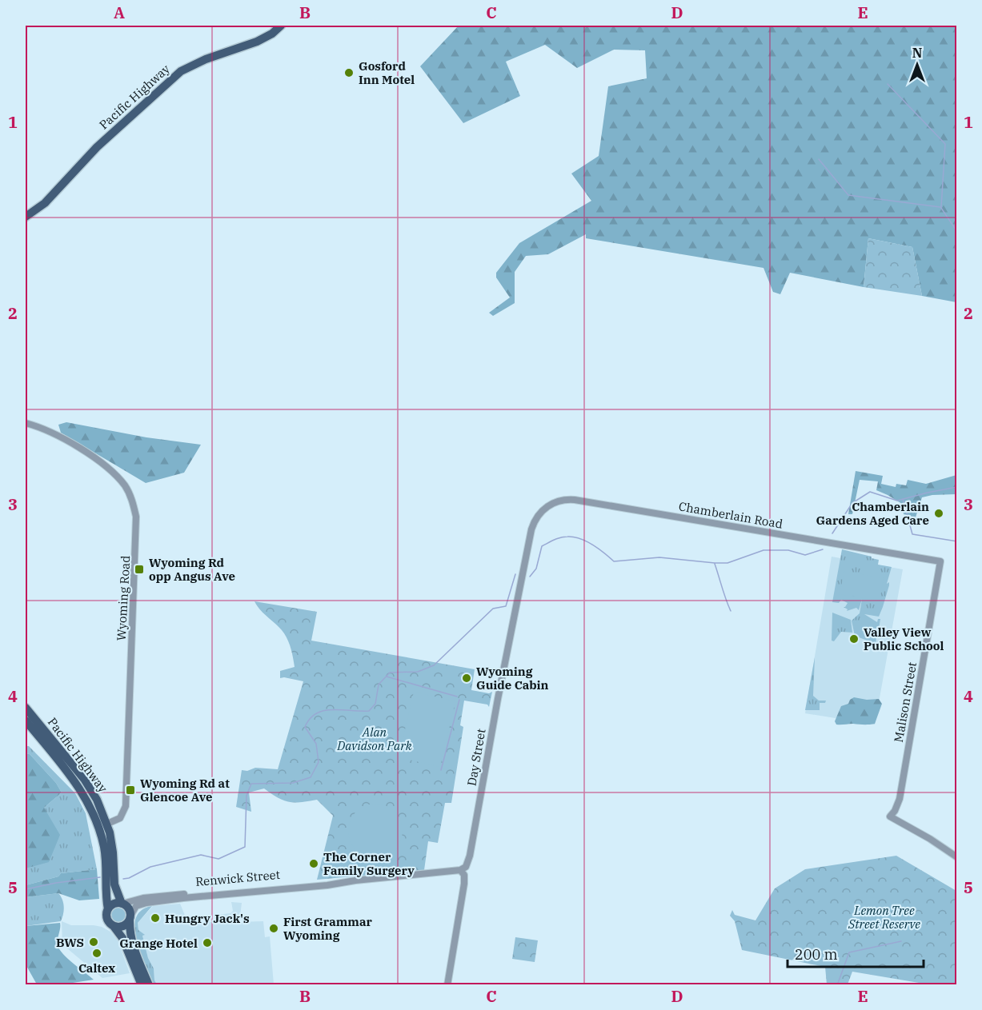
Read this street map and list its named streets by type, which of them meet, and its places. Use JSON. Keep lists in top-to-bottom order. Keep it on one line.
{"streets":{"main road":["Pacific Highway"],"street":["Chamberlain Road","Wyoming Road","Malison Street","Day Street","Renwick Street"]},"crossings":[["Pacific Highway","Wyoming Road"],["Pacific Highway","Renwick Street"],["Chamberlain Road","Malison Street"],["Chamberlain Road","Day Street"],["Day Street","Renwick Street"]],"parks":["Alan Davidson Park","Lemon Tree Street Reserve"],"places":{"other":["Gosford Inn Motel","Chamberlain Gardens Aged Care","Valley View Public School","Wyoming Guide Cabin","The Corner Family Surgery","Hungry Jack's","First Grammar Wyoming","BWS","Grange Hotel","Caltex"],"transit":["Wyoming Rd opp Angus Ave","Wyoming Rd at Glencoe Ave"]},"scale_bar":"200 m","north":"top","grid":{"columns":["A","B","C","D","E"],"rows":["1","2","3","4","5"]}}
